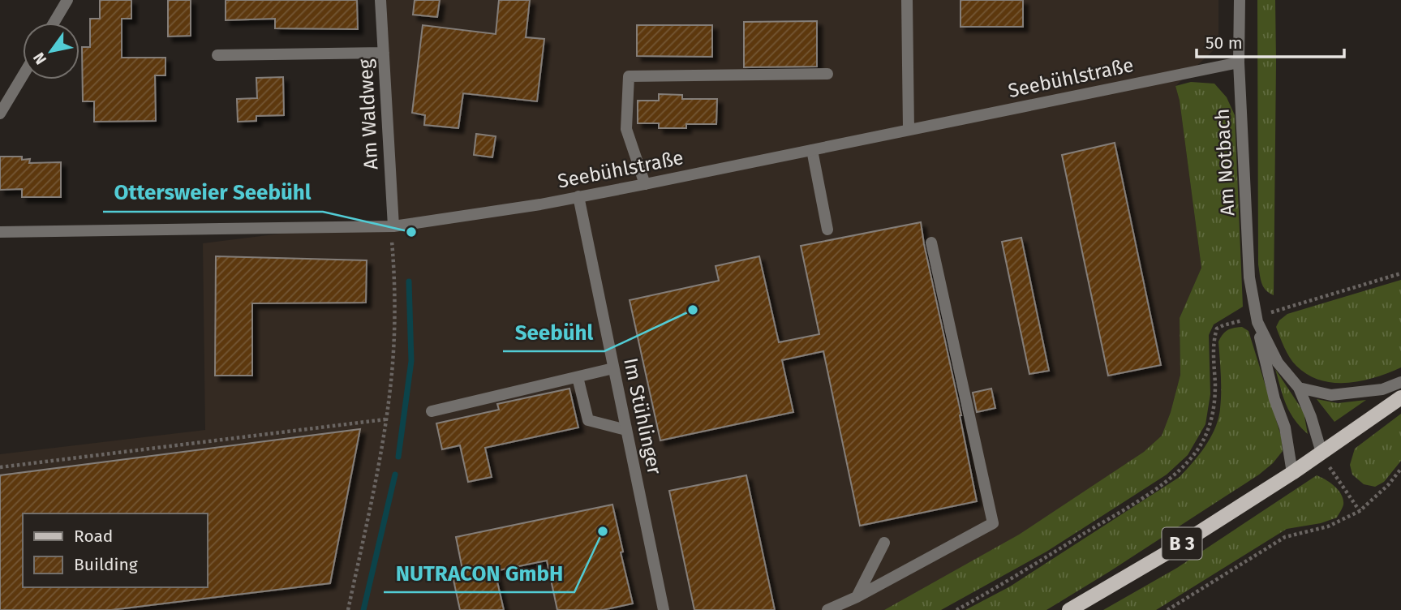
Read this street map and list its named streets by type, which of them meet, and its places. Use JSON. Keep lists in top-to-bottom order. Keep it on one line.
{"streets":{"main road":["B 3"],"street":["Seebühlstraße","Am Waldweg","Am Notbach","Im Stühlinger"]},"crossings":[["Seebühlstraße","Am Waldweg"],["Seebühlstraße","Am Notbach"],["Seebühlstraße","Im Stühlinger"],["Am Notbach","B 3"]],"places":["Ottersweier Seebühl","Seebühl","NUTRACON GmbH"],"legend":["Road","Building"],"scale_bar":"50 m","north":"bottom left"}
